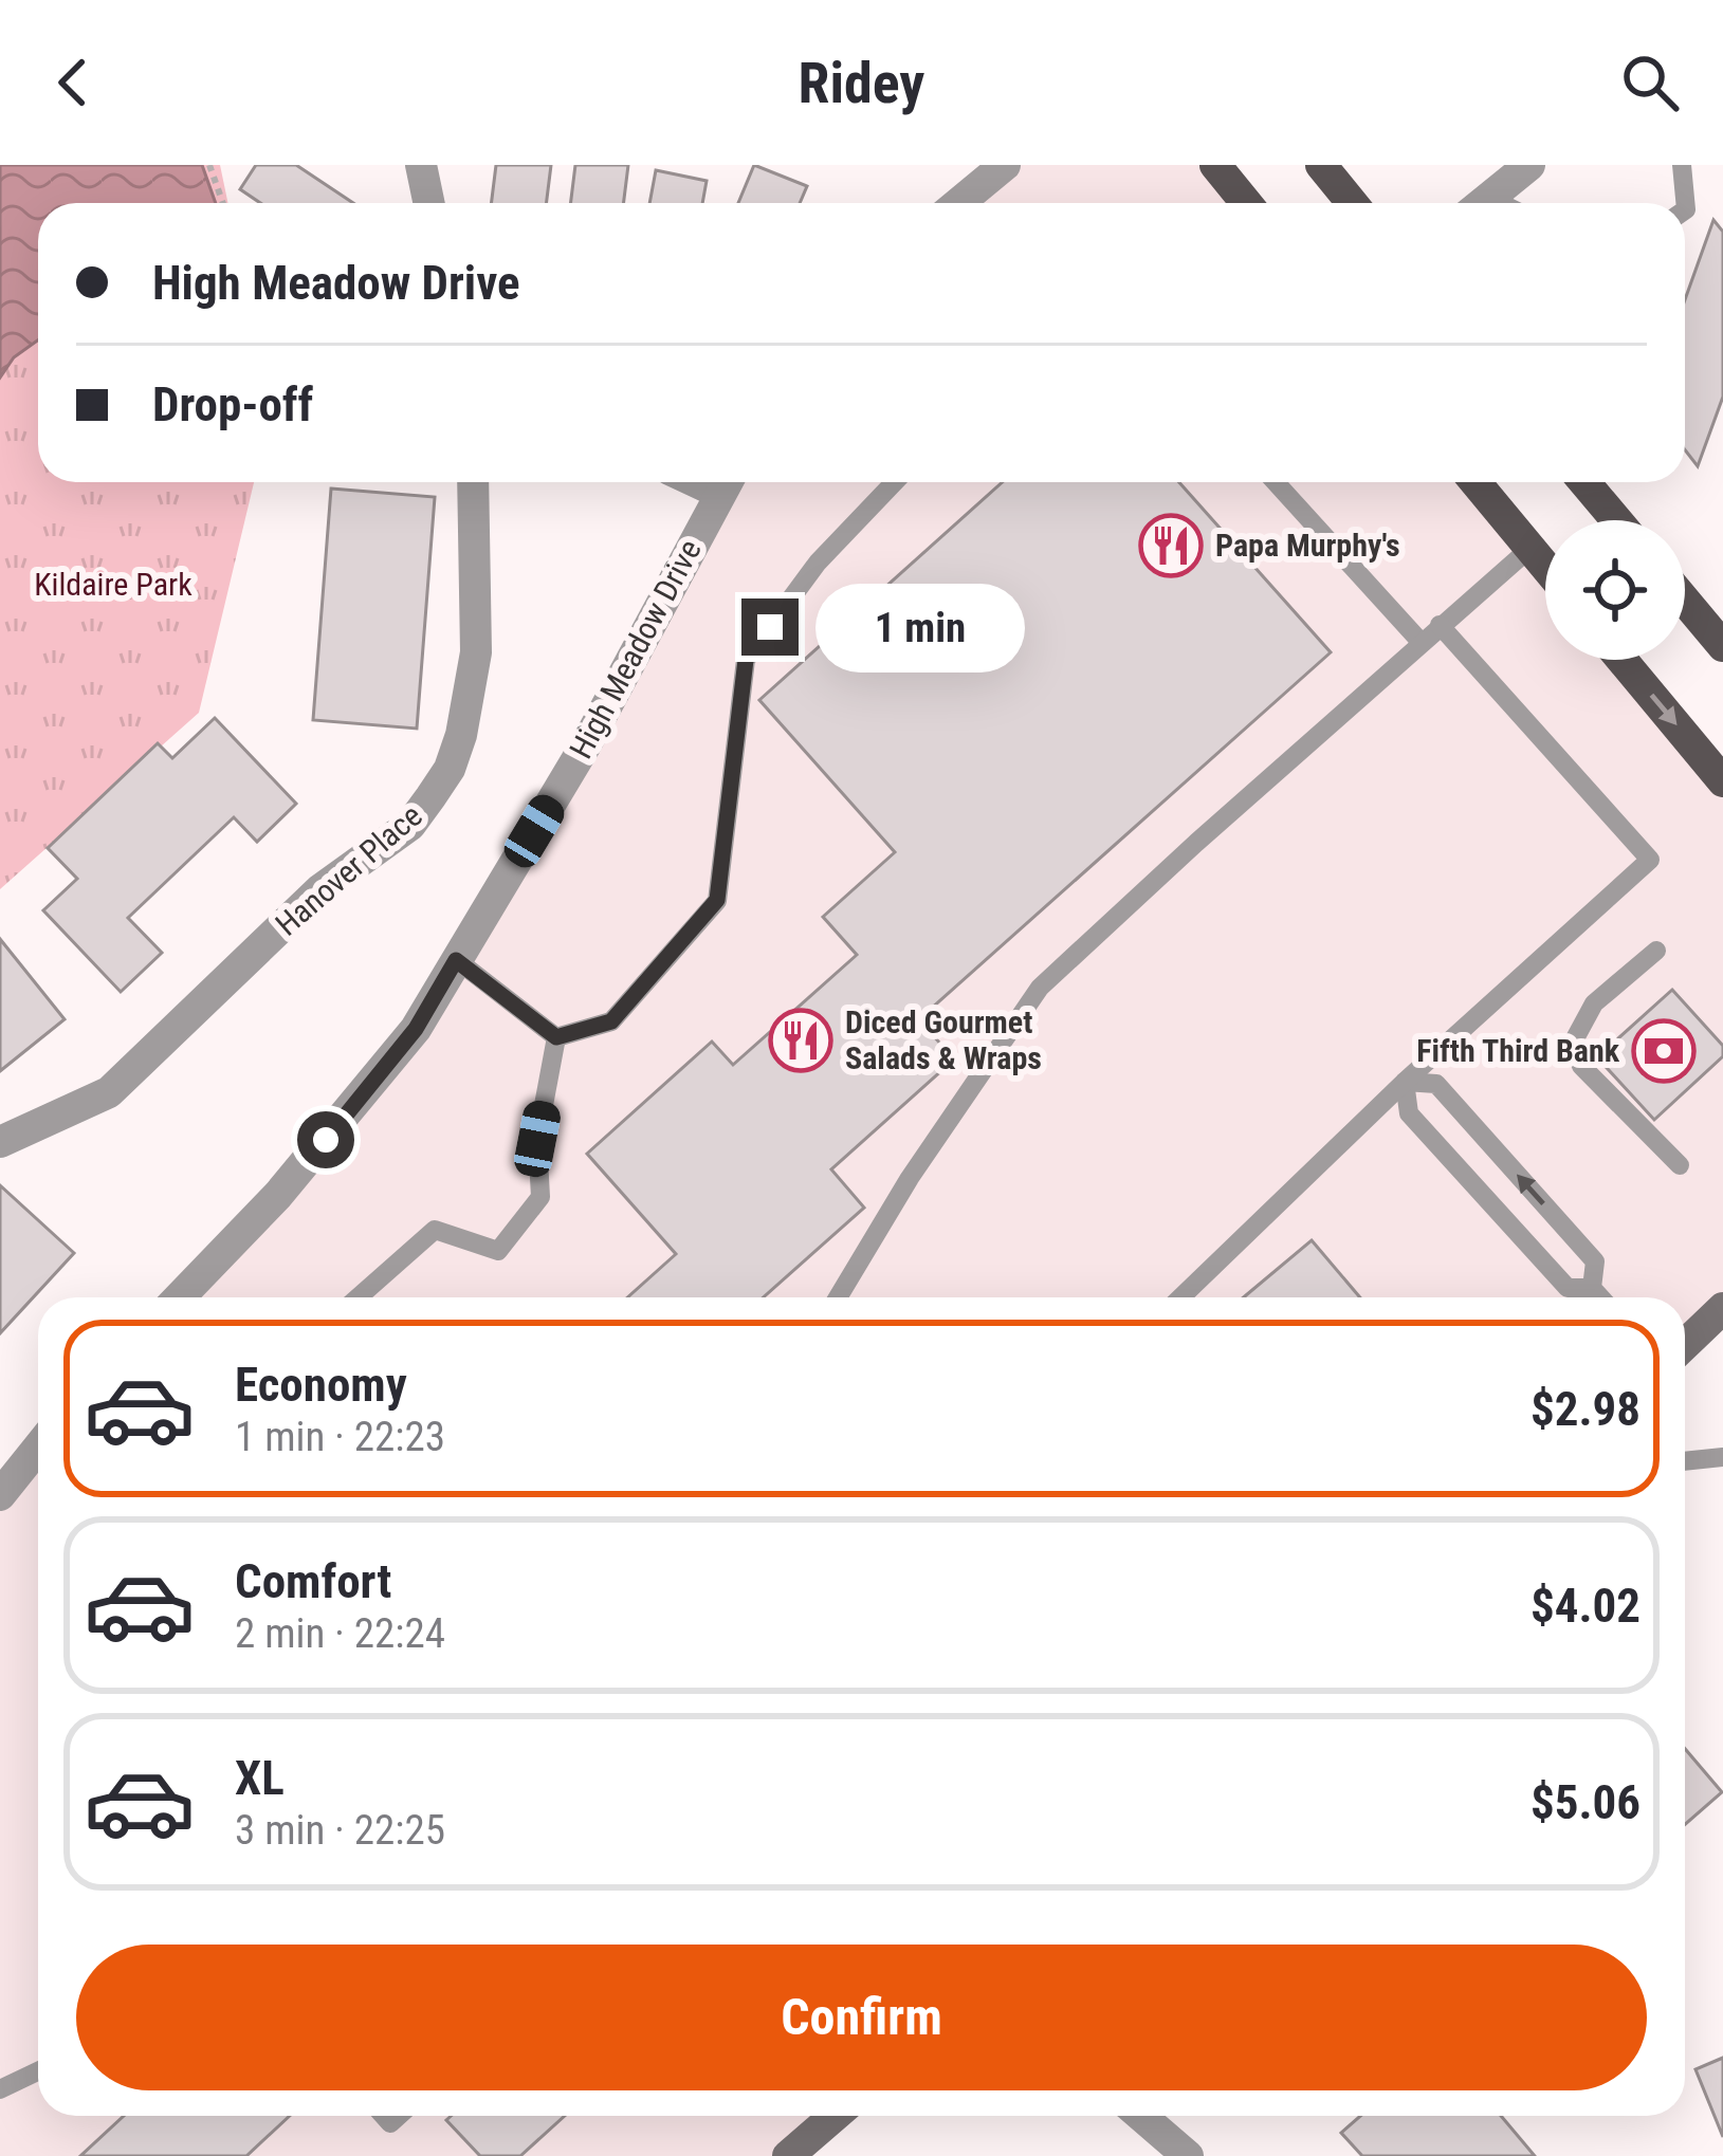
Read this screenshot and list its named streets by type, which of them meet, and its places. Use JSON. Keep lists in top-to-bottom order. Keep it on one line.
{"streets":{"street":["High Meadow Drive","Hanover Place"]},"parks":["Kildaire Park"],"places":{"restaurant":["Papa Murphy's","Diced Gourmet Salads & Wraps"],"bank":["Fifth Third Bank"]},"page":{"header":"Ridey","banner":["High Meadow Drive","Drop-off"],"bubble":"1 min","list":[{"name":"Economy","note":"1 min · 22:23","value":"$2.98"},{"name":"Comfort","note":"2 min · 22:24","value":"$4.02"},{"name":"XL","note":"3 min · 22:25","value":"$5.06"}],"buttons":"Confirm"}}
